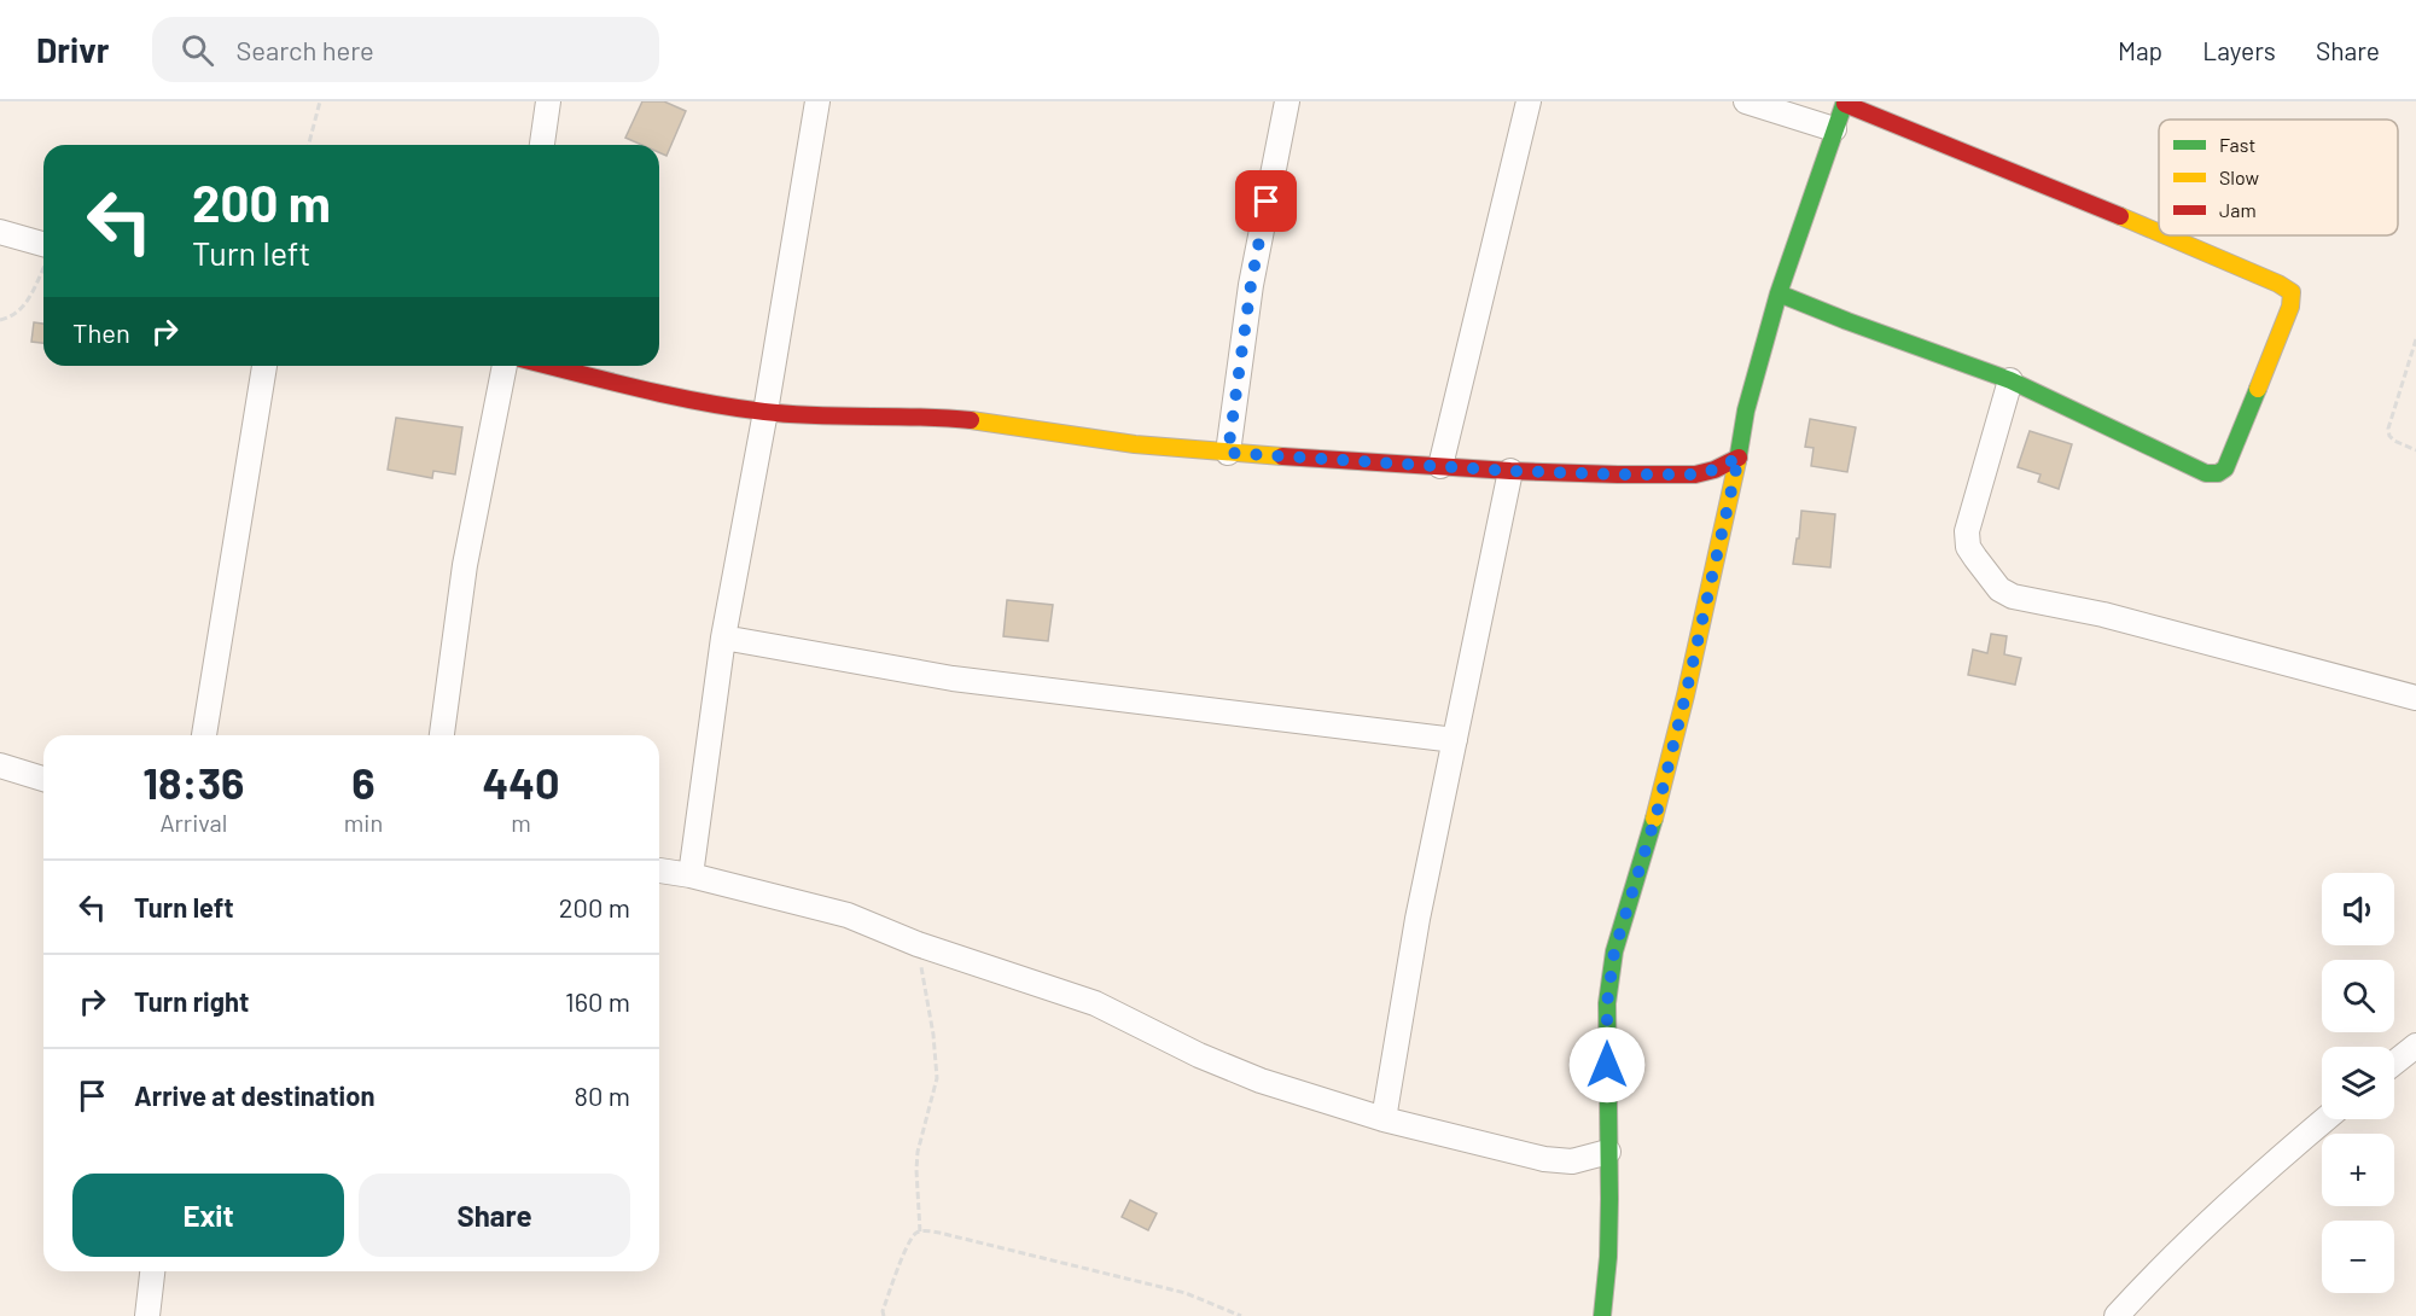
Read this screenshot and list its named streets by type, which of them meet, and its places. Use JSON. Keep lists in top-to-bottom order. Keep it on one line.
{"legend":["Fast","Slow","Jam"],"page":{"header":"Drivr","search":"Search here","nav":["Map","Layers","Share"],"turn":["200 m","Turn left"],"then":"Then","eta":["18:36","Arrival","6","min","440","m"],"list":[{"name":"Turn left","value":"200 m"},{"name":"Turn right","value":"160 m"},{"name":"Arrive at destination","value":"80 m"}],"map_buttons":["+","−"],"buttons":["Exit","Share"]}}
